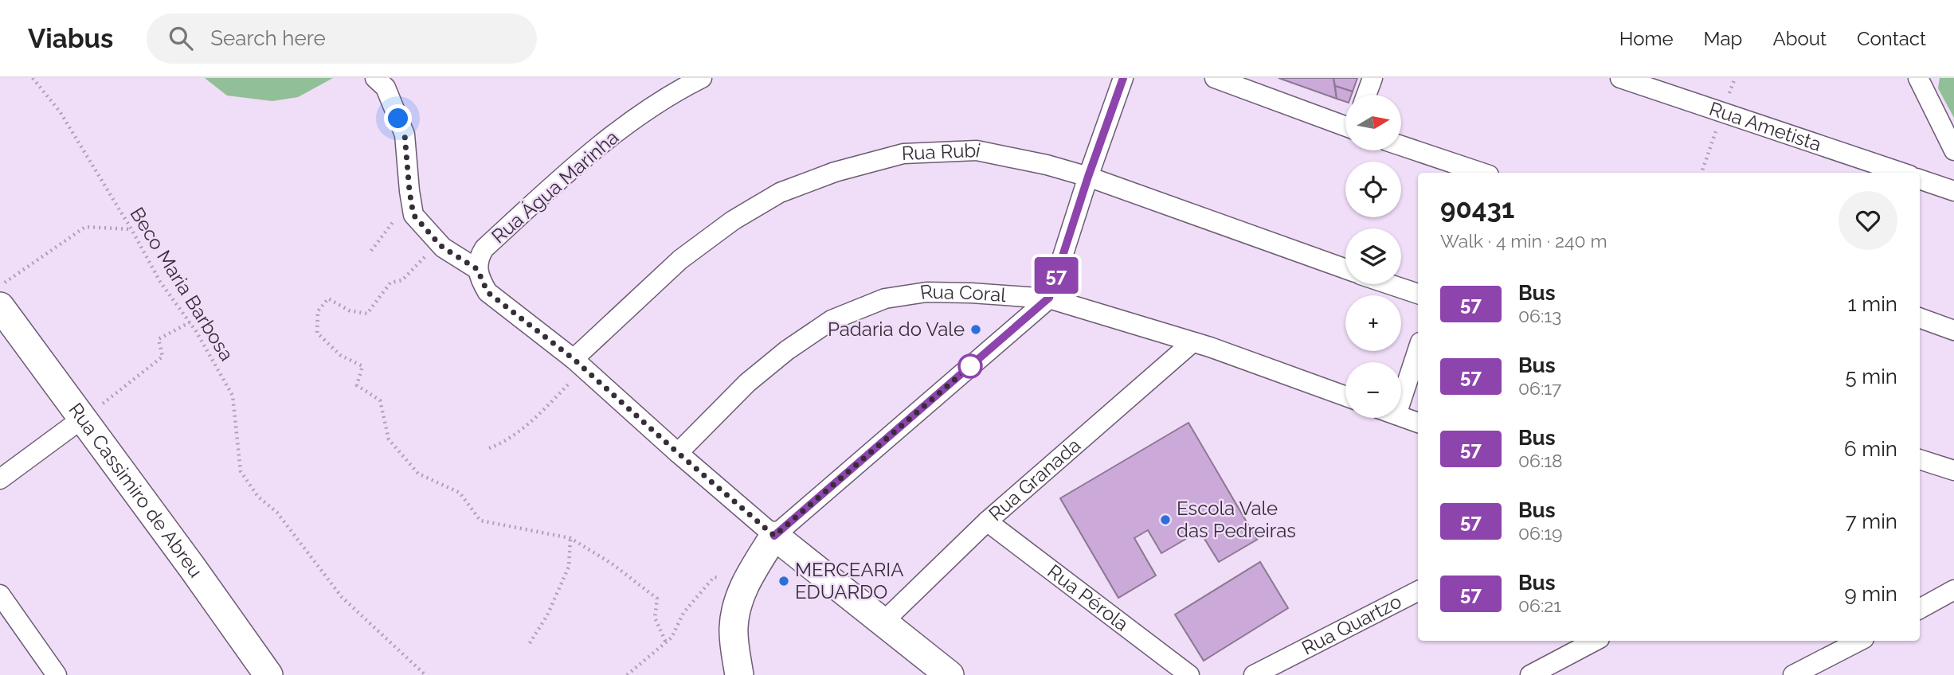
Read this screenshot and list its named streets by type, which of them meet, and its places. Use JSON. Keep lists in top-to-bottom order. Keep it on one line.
{"streets":{"street":["Rua Ametista","Rua Rubi","Rua Água Marinha","Rua Coral","Rua Granada","Rua Cassimiro de Abreu","Rua Pérola","Rua Quartzo"],"path":["Beco Maria Barbosa"]},"crossings":[["Rua Coral","Rua Granada"],["Rua Granada","Rua Pérola"]],"places":["Padaria do Vale","Escola Vale das Pedreiras","MERCEARIA EDUARDO"],"lines":["bus line 57"],"north":"right","page":{"header":"Viabus","search":"Search here","nav":["Home","Map","About","Contact"],"on_map":"57","map_buttons":["+","−"],"heading":["90431","Walk · 4 min · 240 m"],"list":[{"mark":"57","name":"Bus","note":"06:13","value":"1 min"},{"mark":"57","name":"Bus","note":"06:17","value":"5 min"},{"mark":"57","name":"Bus","note":"06:18","value":"6 min"},{"mark":"57","name":"Bus","note":"06:19","value":"7 min"},{"mark":"57","name":"Bus","note":"06:21","value":"9 min"}]}}
